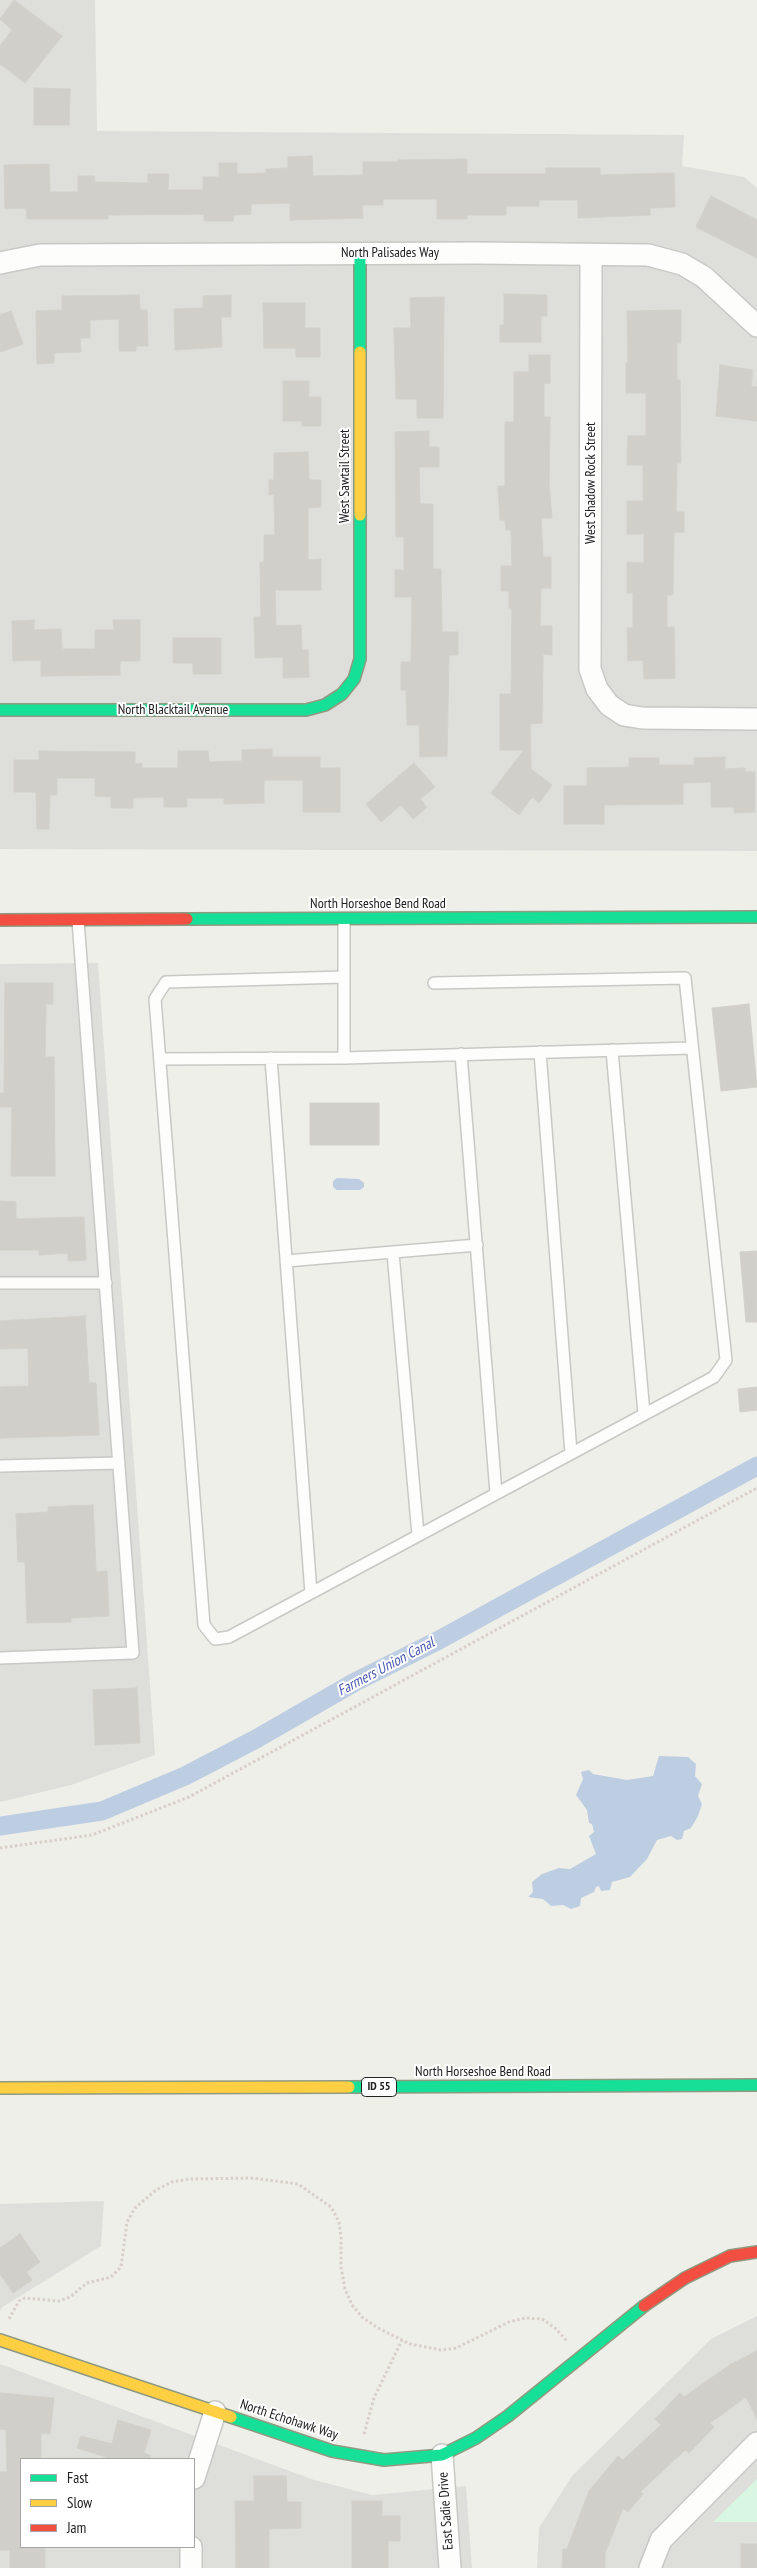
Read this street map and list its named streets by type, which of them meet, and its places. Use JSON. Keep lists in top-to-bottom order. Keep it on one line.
{"streets":{"main road":["West Sawtail Street","North Blacktail Avenue","North Horseshoe Bend Road","ID 55","North Echohawk Way"],"street":["North Palisades Way","West Shadow Rock Street","East Sadie Drive"]},"crossings":[["North Palisades Way","West Sawtail Street"],["North Palisades Way","West Shadow Rock Street"],["West Sawtail Street","North Blacktail Avenue"],["North Echohawk Way","East Sadie Drive"]],"water":["Farmers Union Canal"],"legend":["Fast","Slow","Jam"]}
